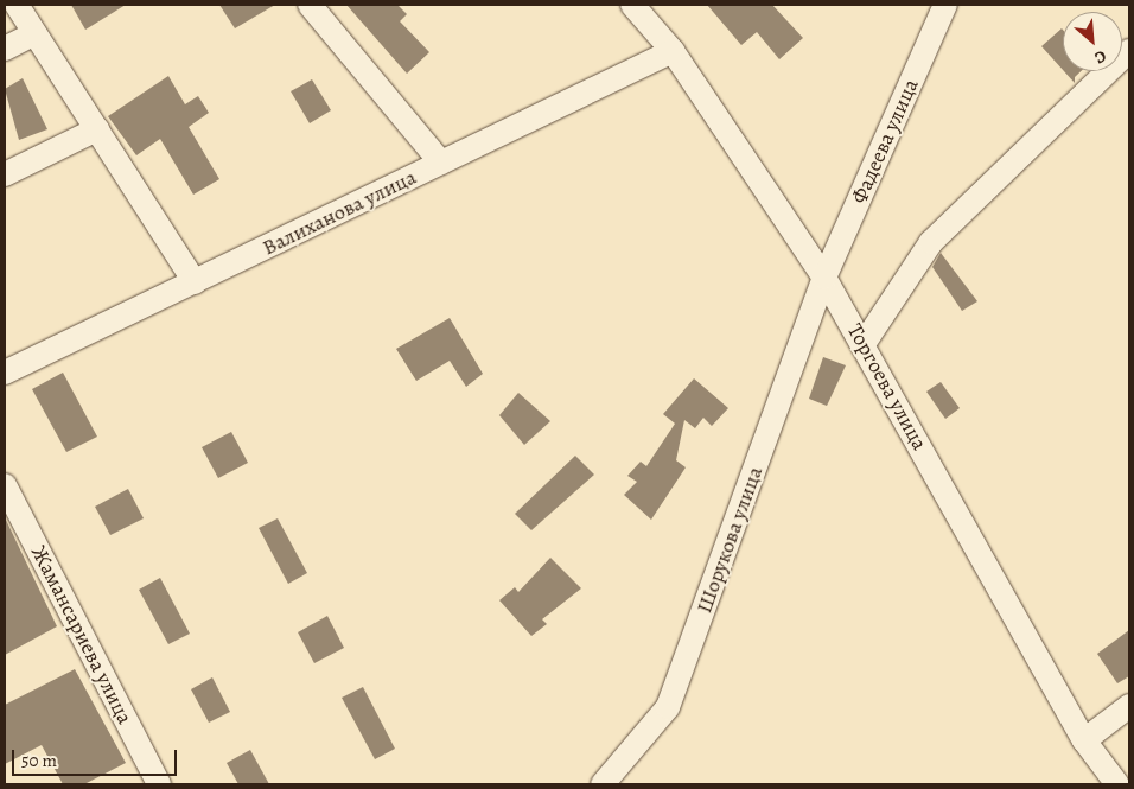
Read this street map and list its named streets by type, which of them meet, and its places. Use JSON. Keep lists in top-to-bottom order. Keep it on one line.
{"streets":{"street":["Фадеева улица","Валиханова улица","Торгоева улица","Шорукова улица","Жамансариева улица"]},"crossings":[["Фадеева улица","Торгоева улица"],["Фадеева улица","Шорукова улица"],["Валиханова улица","Торгоева улица"],["Торгоева улица","Шорукова улица"]],"scale_bar":"50 m","north":"bottom right"}
